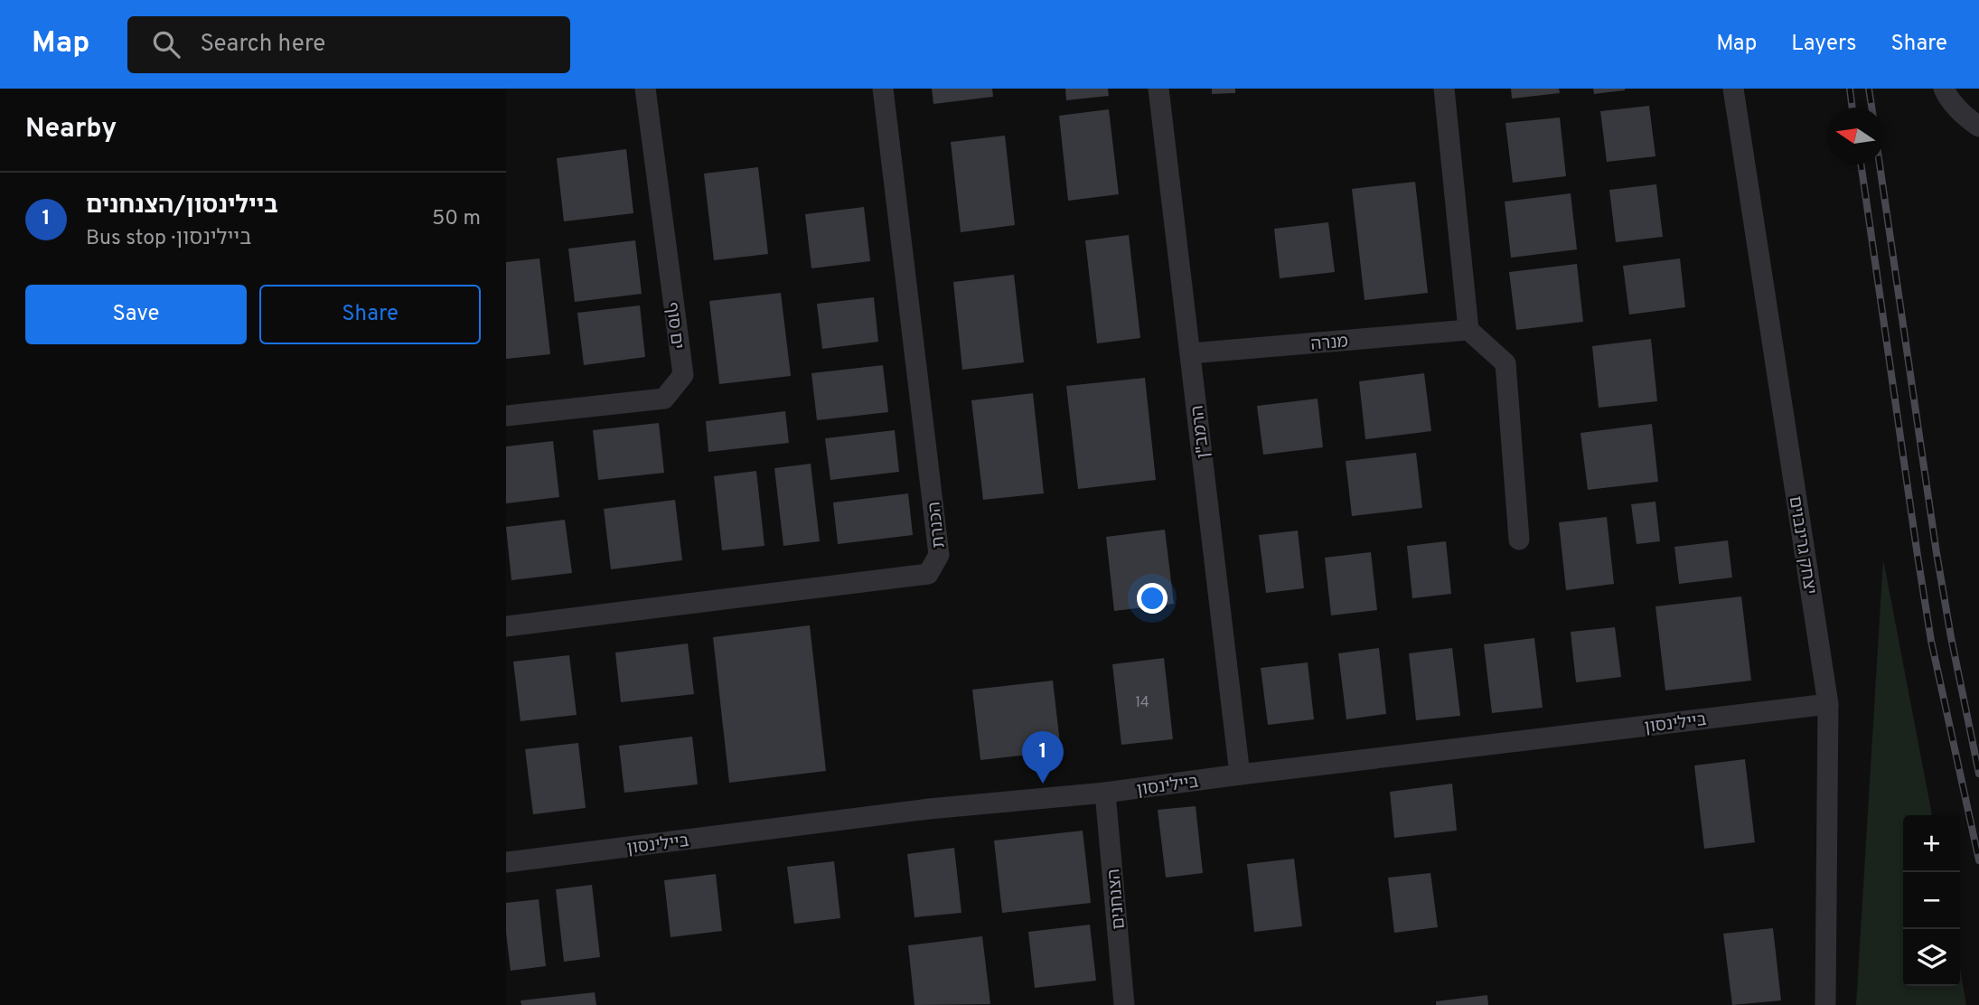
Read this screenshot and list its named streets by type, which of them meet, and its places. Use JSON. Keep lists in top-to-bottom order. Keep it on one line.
{"streets":{"street":["ים סוף","מנרה","הרמב\"ן","הכנרת","יצחק גרינבוים","ביילינסון","הצנחנים"]},"crossings":[["מנרה","הרמב\"ן"],["הרמב\"ן","ביילינסון"],["יצחק גרינבוים","ביילינסון"],["ביילינסון","הצנחנים"]],"house_numbers":["14"],"north":"left","page":{"header":"Map","search":"Search here","nav":["Map","Layers","Share"],"heading":"Nearby","list":[{"mark":"1","name":"ביילינסון/הצנחנים","note":"Bus stop · ביילינסון","value":"50 m"}],"buttons":["Save","Share"],"pins":"1","map_buttons":["+","−"]}}
